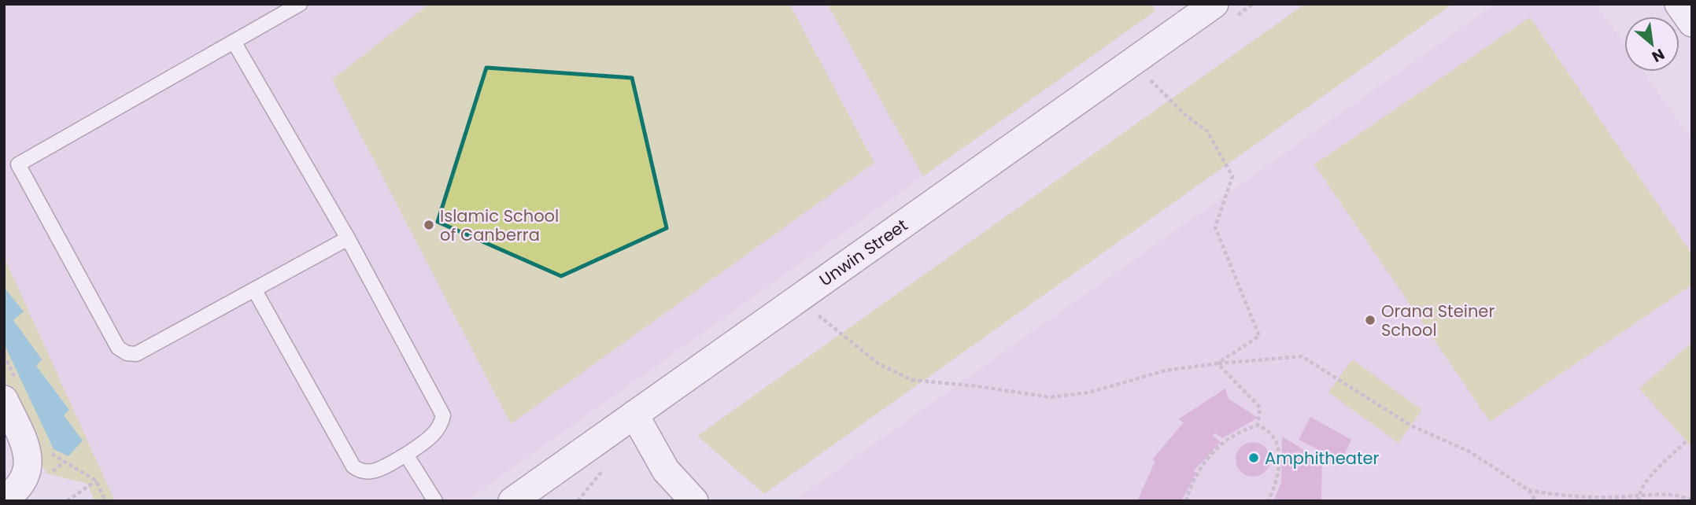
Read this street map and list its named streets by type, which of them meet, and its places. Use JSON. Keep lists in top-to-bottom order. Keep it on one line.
{"streets":{"street":["Unwin Street"]},"places":["Islamic School of Canberra","Orana Steiner School","Amphitheater"],"north":"bottom right"}
